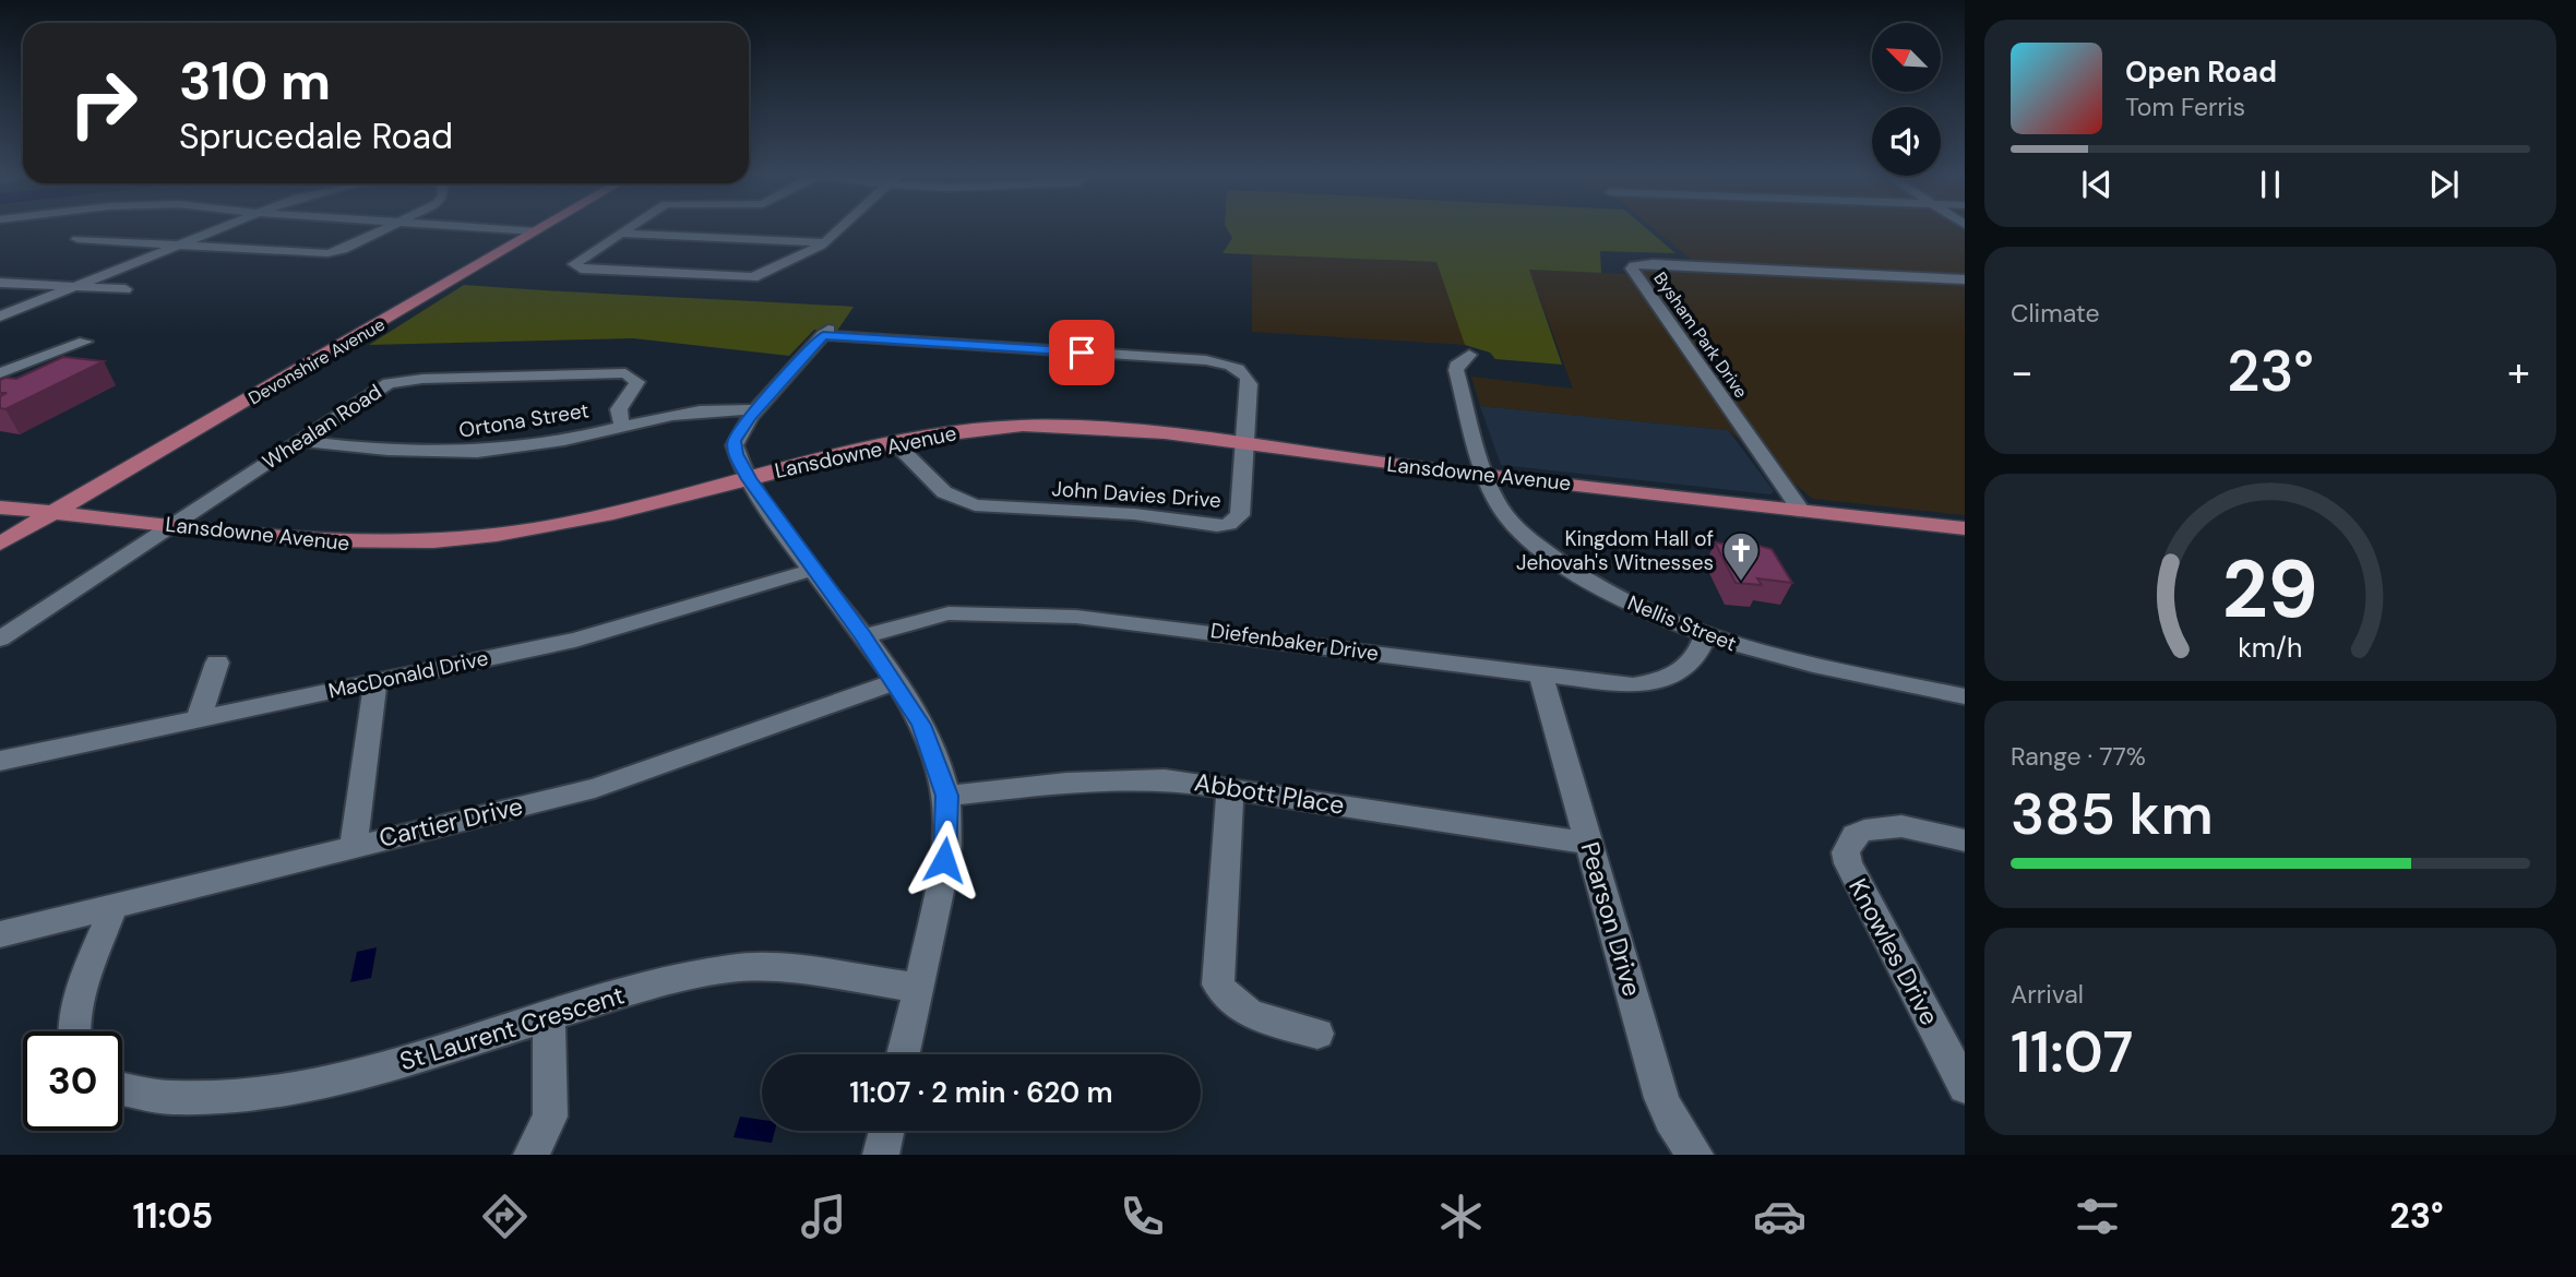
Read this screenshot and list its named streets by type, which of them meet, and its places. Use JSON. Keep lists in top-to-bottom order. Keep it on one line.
{"streets":{"main road":["Devonshire Avenue","Lansdowne Avenue"],"street":["Bysham Park Drive","Ortona Street","Whealan Road","John Davies Drive","Nellis Street","Diefenbaker Drive","MacDonald Drive","Abbott Place","Cartier Drive","Pearson Drive","Knowles Drive","St Laurent Crescent"]},"crossings":[["Bysham Park Drive","Lansdowne Avenue"],["Devonshire Avenue","Lansdowne Avenue"],["Ortona Street","Whealan Road"],["Ortona Street","John Davies Drive"],["Whealan Road","Lansdowne Avenue"],["Lansdowne Avenue","John Davies Drive"],["Lansdowne Avenue","Nellis Street"],["Nellis Street","Diefenbaker Drive"],["Diefenbaker Drive","Pearson Drive"],["Abbott Place","Pearson Drive"]],"places":{"church":["Kingdom Hall of Jehovah's Witnesses"]},"north":"top left","page":{"turn":["310 m","Sprucedale Road"],"song":["Open Road","Tom Ferris"],"tile":["Climate",["Range · 77%","385 km"],["Arrival","11:07"]],"heat":["−","23°","+"],"limit":"30","trip":"11:07 · 2 min · 620 m","tabs":["11:05","23°"],"gauge":["29","km/h"]}}
